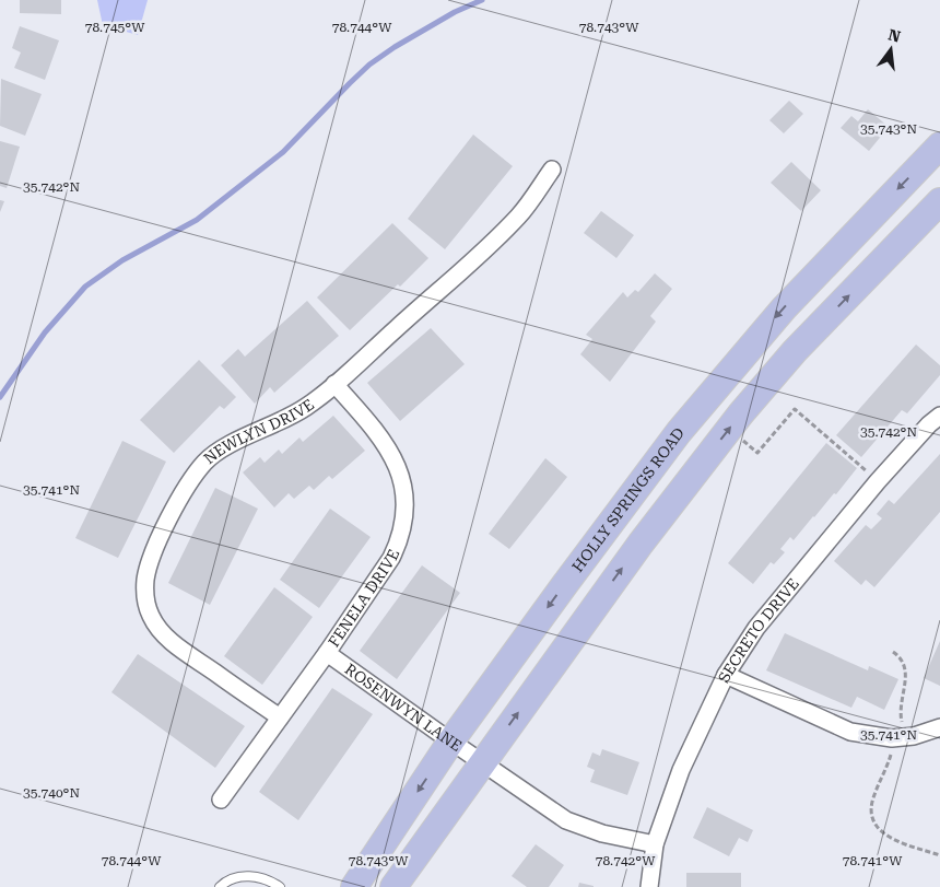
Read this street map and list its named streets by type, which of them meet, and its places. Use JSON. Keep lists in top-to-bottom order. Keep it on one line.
{"streets":{"main road":["HOLLY SPRINGS ROAD"],"street":["NEWLYN DRIVE","FENELA DRIVE","SECRETO DRIVE","ROSENWYN LANE"]},"crossings":[["NEWLYN DRIVE","FENELA DRIVE"],["HOLLY SPRINGS ROAD","ROSENWYN LANE"],["FENELA DRIVE","ROSENWYN LANE"],["SECRETO DRIVE","ROSENWYN LANE"]],"north":"top","coordinates":["78.745°W","78.744°W","78.743°W","35.743°N","35.742°N","35.741°N","35.740°N","78.742°W","78.741°W"]}
